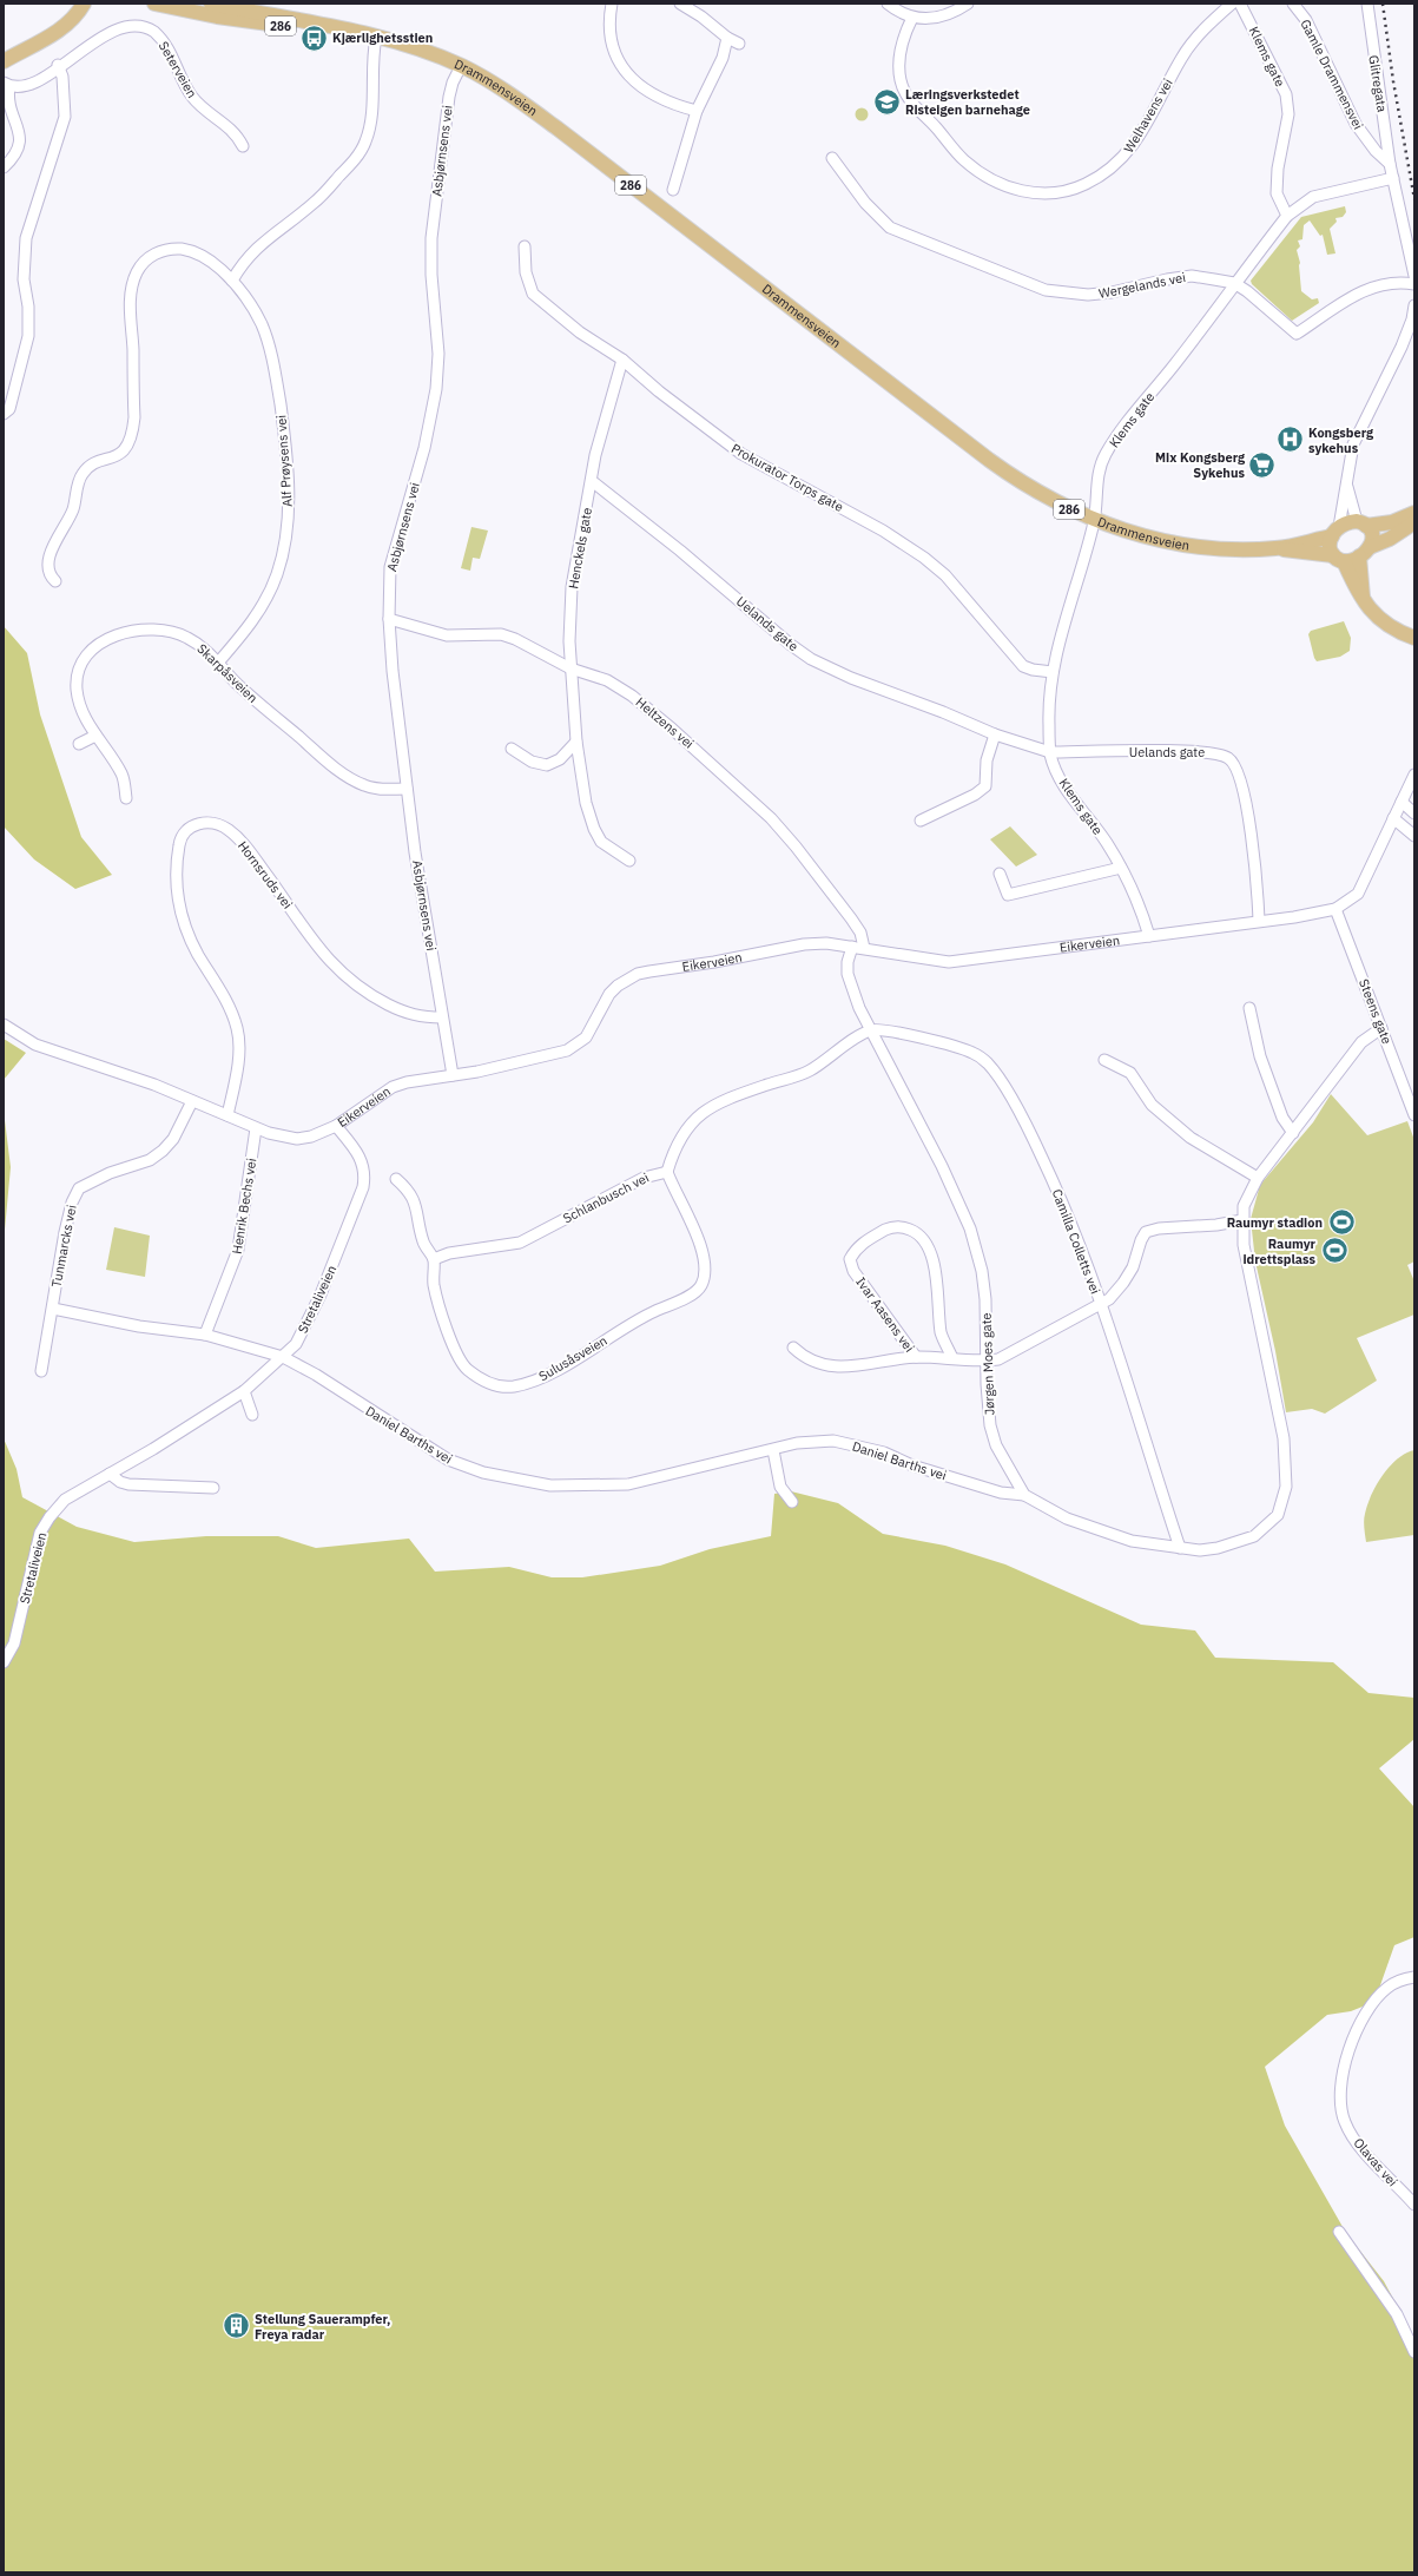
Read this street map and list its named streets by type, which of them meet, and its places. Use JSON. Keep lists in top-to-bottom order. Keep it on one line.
{"streets":{"main road":["286","Drammensveien"],"street":["Klems gate","Seterveien","Gamle Drammensvei","Glitregata","Welhavens vei","Asbjørnsens vei","Wergelands vei","Alf Prøysens vei","Prokurator Torps gate","Henckels gate","Uelands gate","Skarpåsveien","Heltzens vei","Hornsruds vei","Eikerveien","Steens gate","Schlanbusch vei","Henrik Bechs vei","Camilla Colletts vei","Tunmarcks vei","Stretaliveien","Ivar Aasens vei","Sulusåsveien","Jørgen Moes gate","Daniel Barths vei","Olavas vei"]},"crossings":[["286","Drammensveien"],["Klems gate","Drammensveien"],["Klems gate","Wergelands vei"],["Klems gate","Prokurator Torps gate"],["Klems gate","Uelands gate"],["Klems gate","Eikerveien"],["Gamle Drammensvei","Glitregata"],["Drammensveien","Asbjørnsens vei"],["Asbjørnsens vei","Skarpåsveien"],["Asbjørnsens vei","Heltzens vei"],["Asbjørnsens vei","Hornsruds vei"],["Asbjørnsens vei","Eikerveien"],["Alf Prøysens vei","Skarpåsveien"],["Prokurator Torps gate","Henckels gate"],["Henckels gate","Uelands gate"],["Henckels gate","Heltzens vei"],["Uelands gate","Eikerveien"],["Heltzens vei","Eikerveien"],["Hornsruds vei","Eikerveien"],["Eikerveien","Steens gate"],["Eikerveien","Henrik Bechs vei"],["Eikerveien","Tunmarcks vei"],["Eikerveien","Stretaliveien"],["Eikerveien","Jørgen Moes gate"],["Schlanbusch vei","Camilla Colletts vei"],["Schlanbusch vei","Sulusåsveien"],["Schlanbusch vei","Jørgen Moes gate"],["Henrik Bechs vei","Daniel Barths vei"],["Camilla Colletts vei","Ivar Aasens vei"],["Camilla Colletts vei","Jørgen Moes gate"],["Tunmarcks vei","Daniel Barths vei"],["Stretaliveien","Daniel Barths vei"],["Ivar Aasens vei","Jørgen Moes gate"],["Jørgen Moes gate","Daniel Barths vei"]],"places":{"bus stop":["Kjærlighetsstien"],"school or university":["Læringsverkstedet Risteigen barnehage"],"hospital":["Kongsberg sykehus"],"supermarket":["Mix Kongsberg Sykehus"],"sports":["Raumyr stadion","Raumyr idrettsplass"],"building":["Stellung Sauerampfer, Freya radar"]}}
